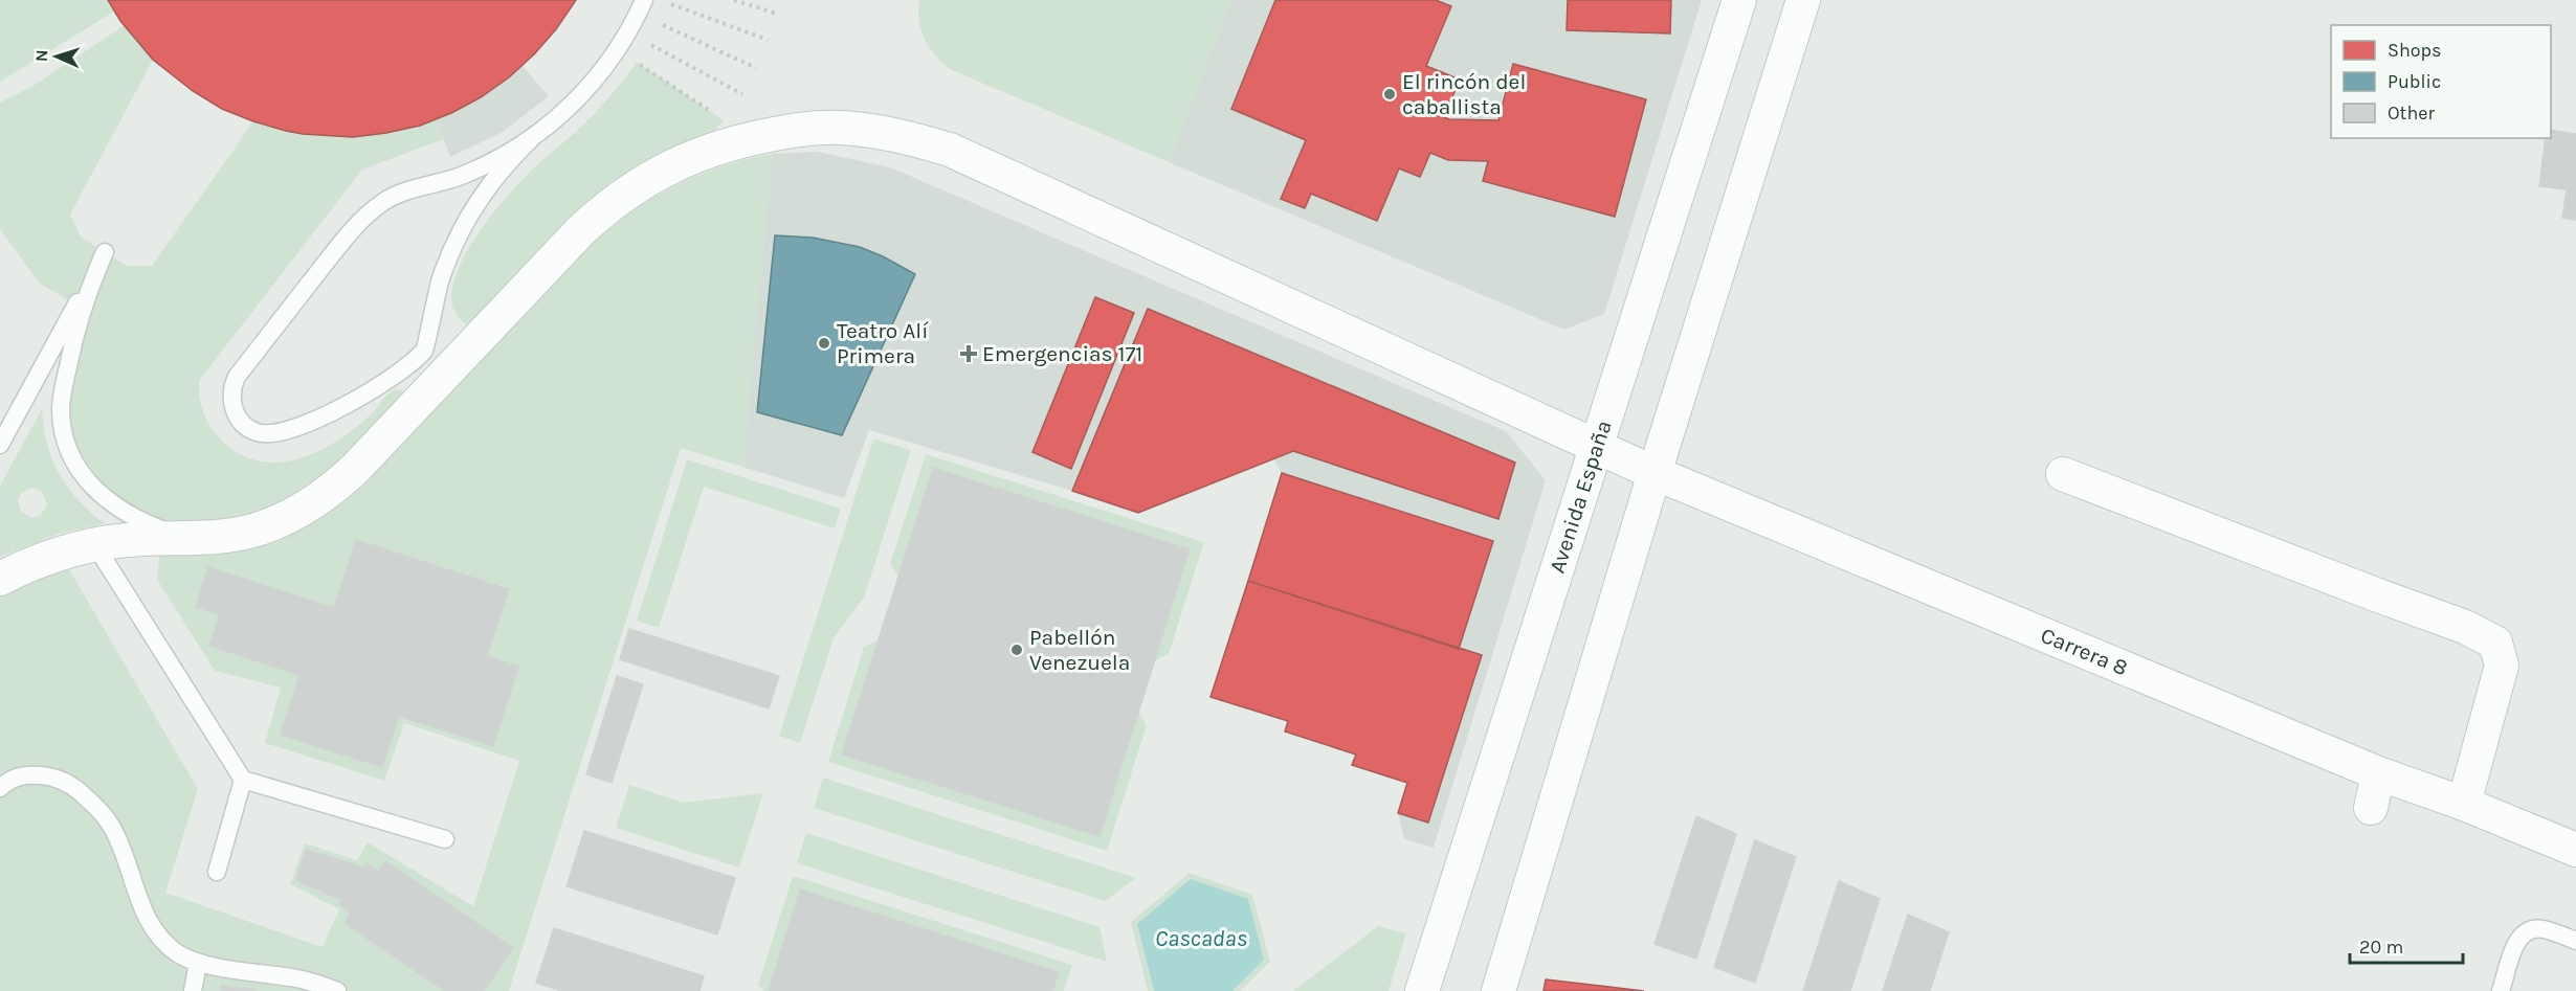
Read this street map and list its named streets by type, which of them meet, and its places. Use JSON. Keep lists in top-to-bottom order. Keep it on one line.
{"streets":{"street":["Avenida España","Carrera 8"]},"crossings":[["Avenida España","Carrera 8"]],"water":["Cascadas"],"places":{"other":["El rincón del caballista","Teatro Alí Primera","Pabellón Venezuela"],"health":["Emergencias 171"]},"legend":["Shops","Public","Other"],"scale_bar":"20 m","north":"left"}
